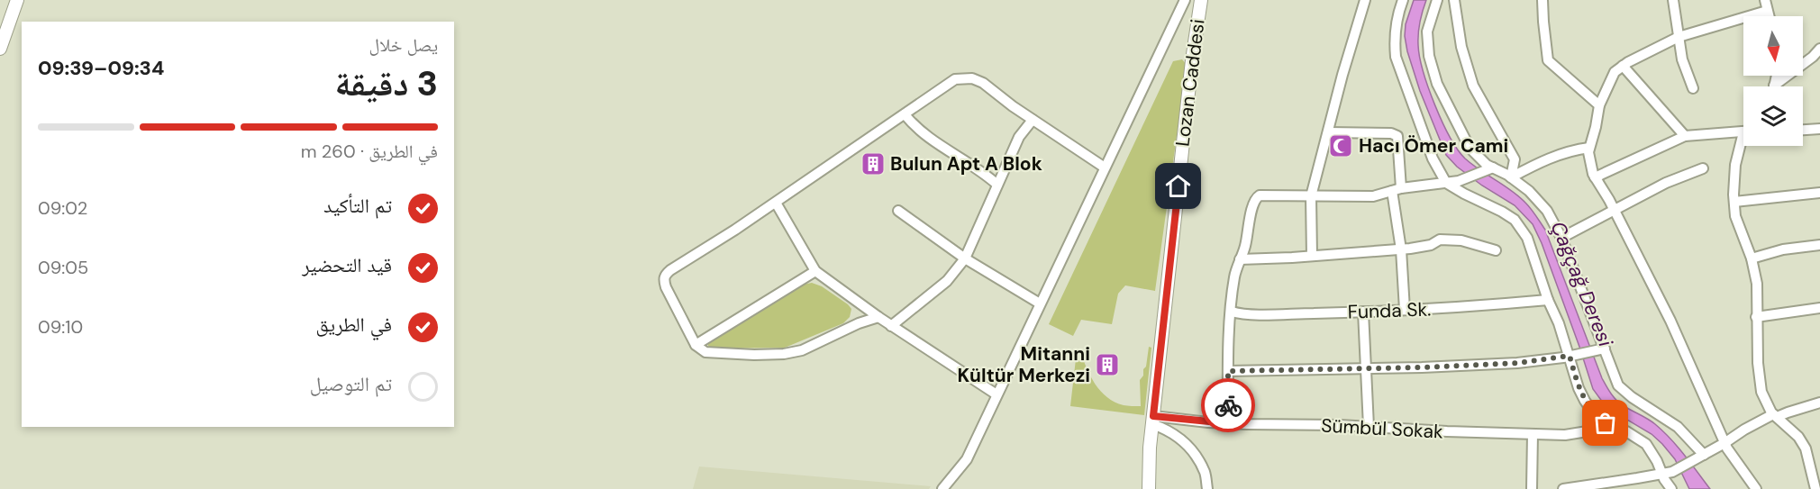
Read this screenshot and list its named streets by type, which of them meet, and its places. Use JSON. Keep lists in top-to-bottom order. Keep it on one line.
{"streets":{"main road":["Lozan Caddesi"],"street":["Funda Sk.","Sümbül Sokak"]},"crossings":[["Lozan Caddesi","Sümbül Sokak"]],"water":["Çağçağ Deresi"],"places":{"mosque":["Hacı Ömer Cami"],"building":["Bulun Apt A Blok","Mitanni Kültür Merkezi"]},"north":"bottom","page":{"heading":["3 دقيقة","يصل خلال","09:34–09:39"],"bar":"في الطريق · 260 m","list":[["تم التأكيد","09:02"],["قيد التحضير","09:05"],["في الطريق","09:10"],"تم التوصيل"]}}
